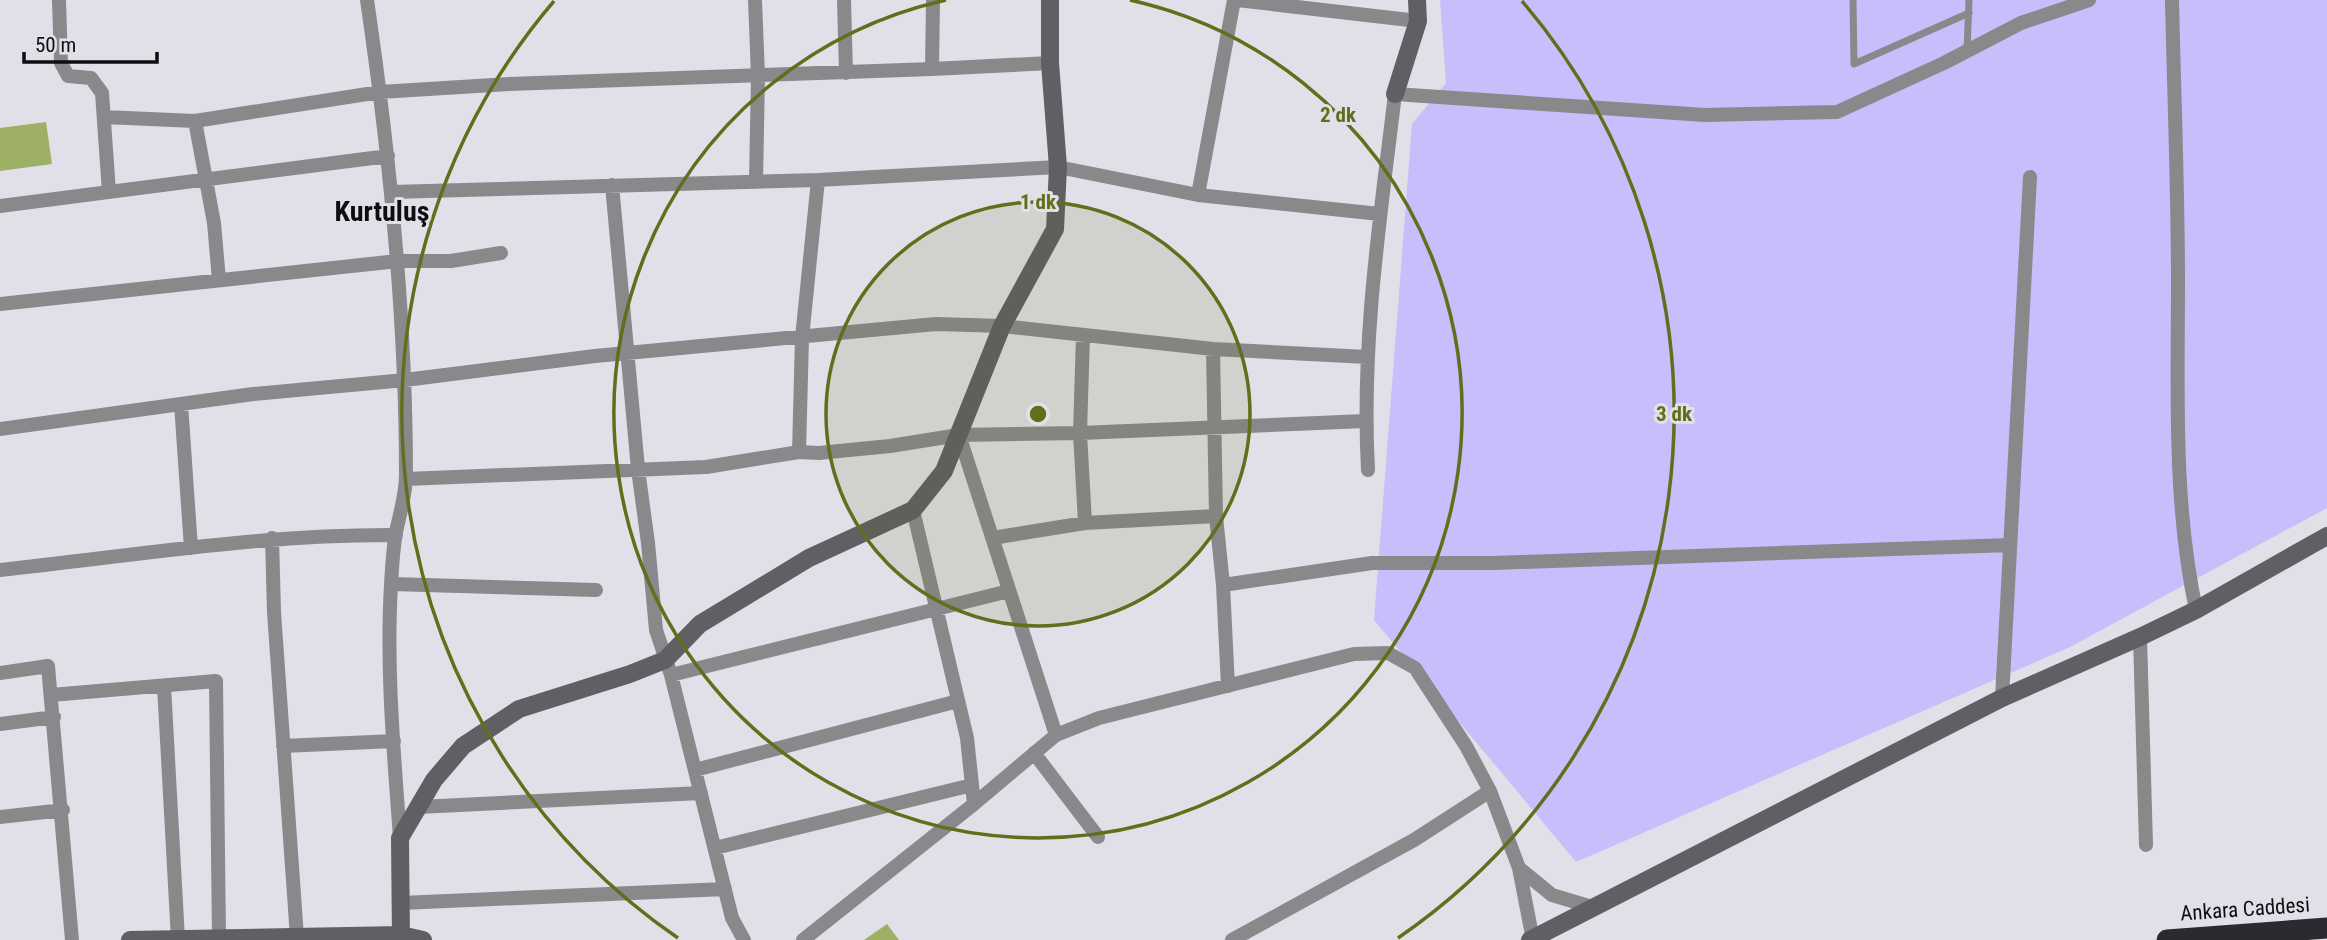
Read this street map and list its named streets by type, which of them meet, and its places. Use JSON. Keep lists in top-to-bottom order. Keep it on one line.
{"streets":{"highway":["Ankara Caddesi"]},"districts":["Kurtuluş"],"scale_bar":"50 m","rings":["2 dk","1 dk","3 dk"]}
